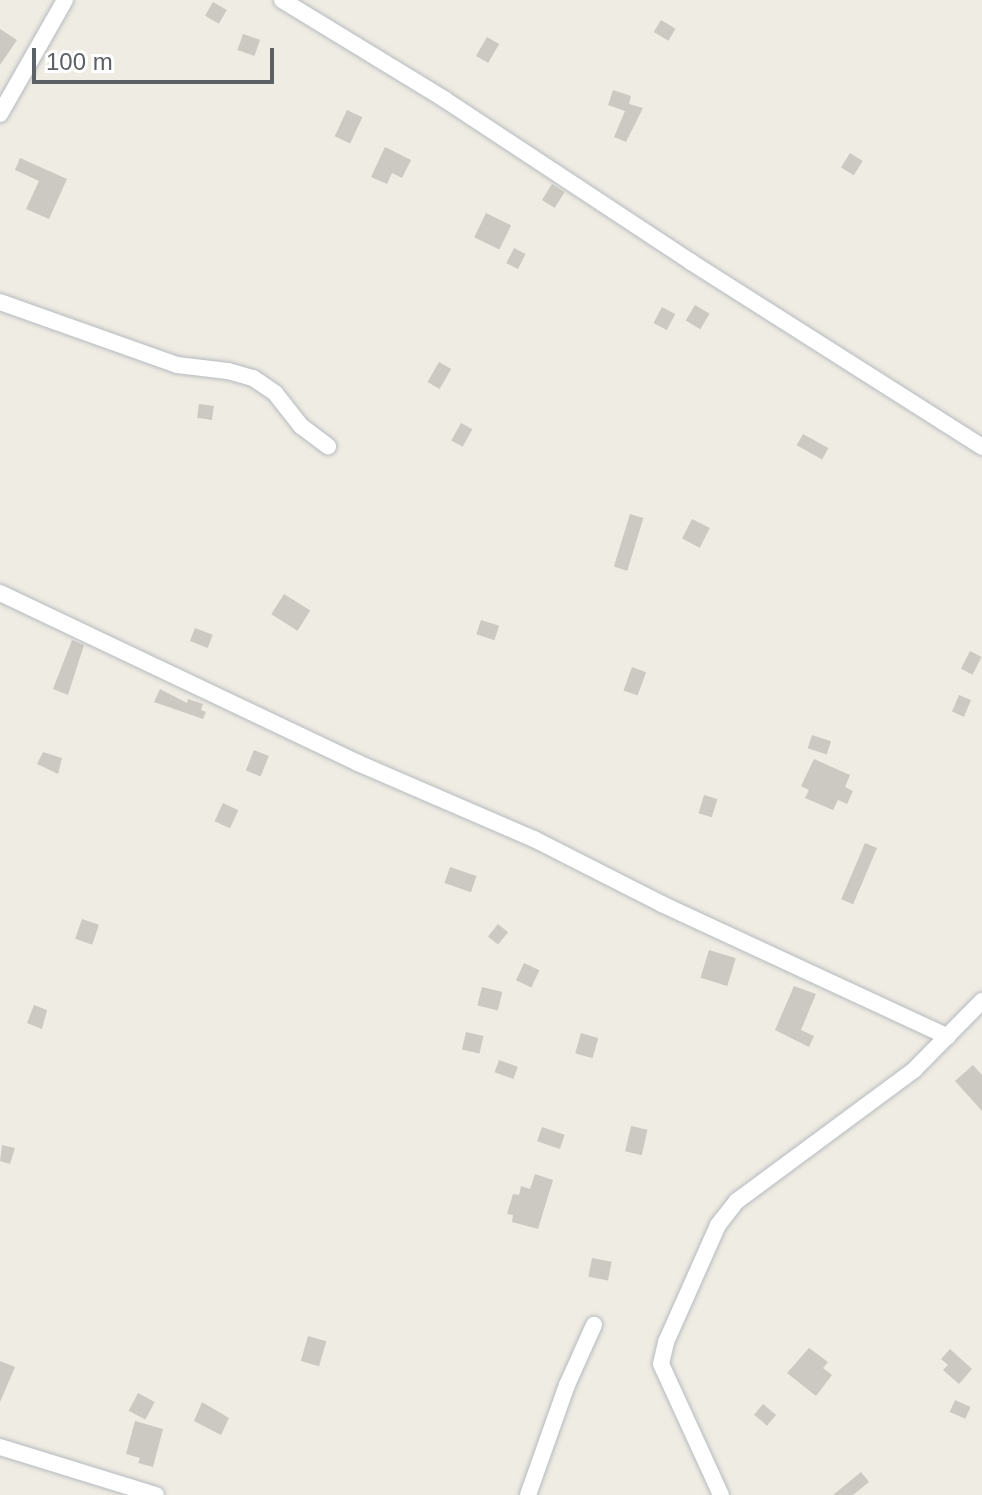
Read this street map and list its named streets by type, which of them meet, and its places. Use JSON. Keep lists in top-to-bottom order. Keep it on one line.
{"scale_bar":"100 m"}
